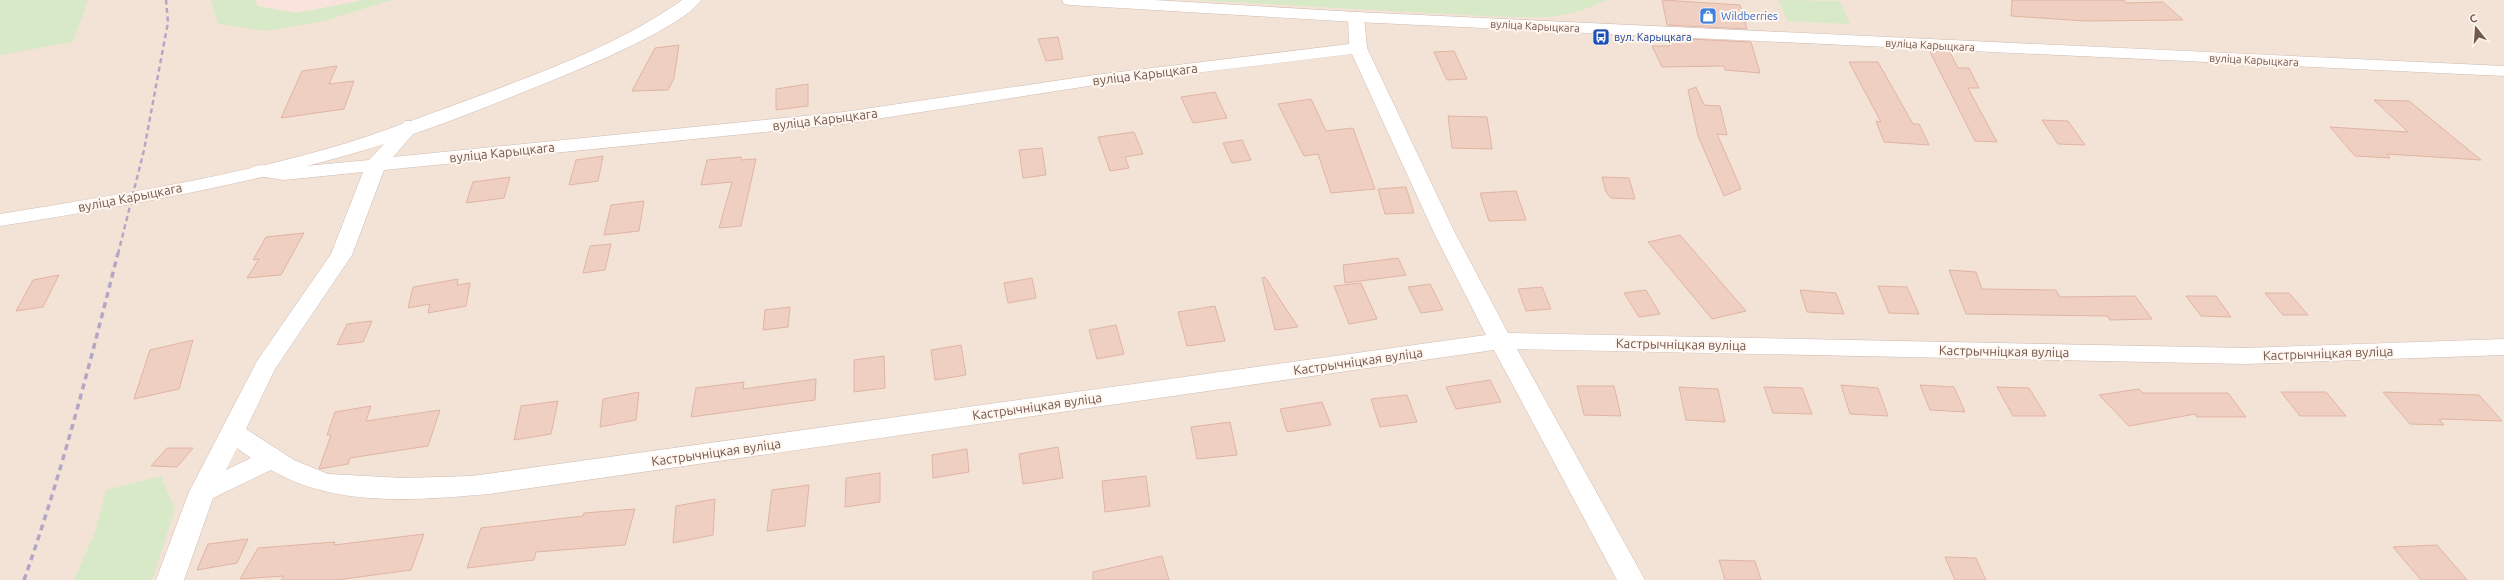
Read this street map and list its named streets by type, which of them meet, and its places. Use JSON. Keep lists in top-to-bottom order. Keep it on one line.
{"streets":{"street":["вуліца Карыцкага","Кастрычніцкая вуліца"]},"places":{"shop":["Wildberries"],"bus stop":["вул. Карыцкага"]},"north":"top"}
